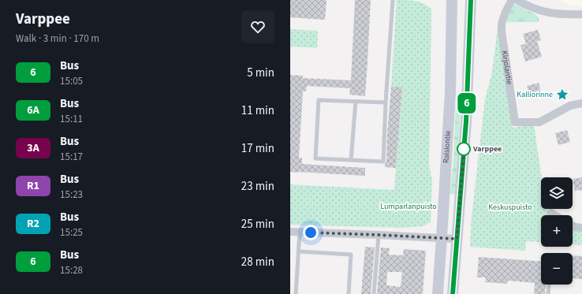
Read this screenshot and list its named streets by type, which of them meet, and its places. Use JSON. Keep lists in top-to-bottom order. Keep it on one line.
{"streets":{"main road":["Raisiontie"],"street":["Kirjolantie"]},"parks":["Lumparlanpuisto","Keskuspuisto"],"places":{"place":["Kalliorinne"],"other":["Varppee"]},"lines":["bus line 6"],"page":{"heading":["Varppee","Walk · 3 min · 170 m"],"on_map":"6","list":[{"mark":"6","name":"Bus","note":"15:05","value":"5 min"},{"mark":"6A","name":"Bus","note":"15:11","value":"11 min"},{"mark":"3A","name":"Bus","note":"15:17","value":"17 min"},{"mark":"R1","name":"Bus","note":"15:23","value":"23 min"},{"mark":"R2","name":"Bus","note":"15:25","value":"25 min"},{"mark":"6","name":"Bus","note":"15:28","value":"28 min"}],"map_buttons":["+","−"]}}
